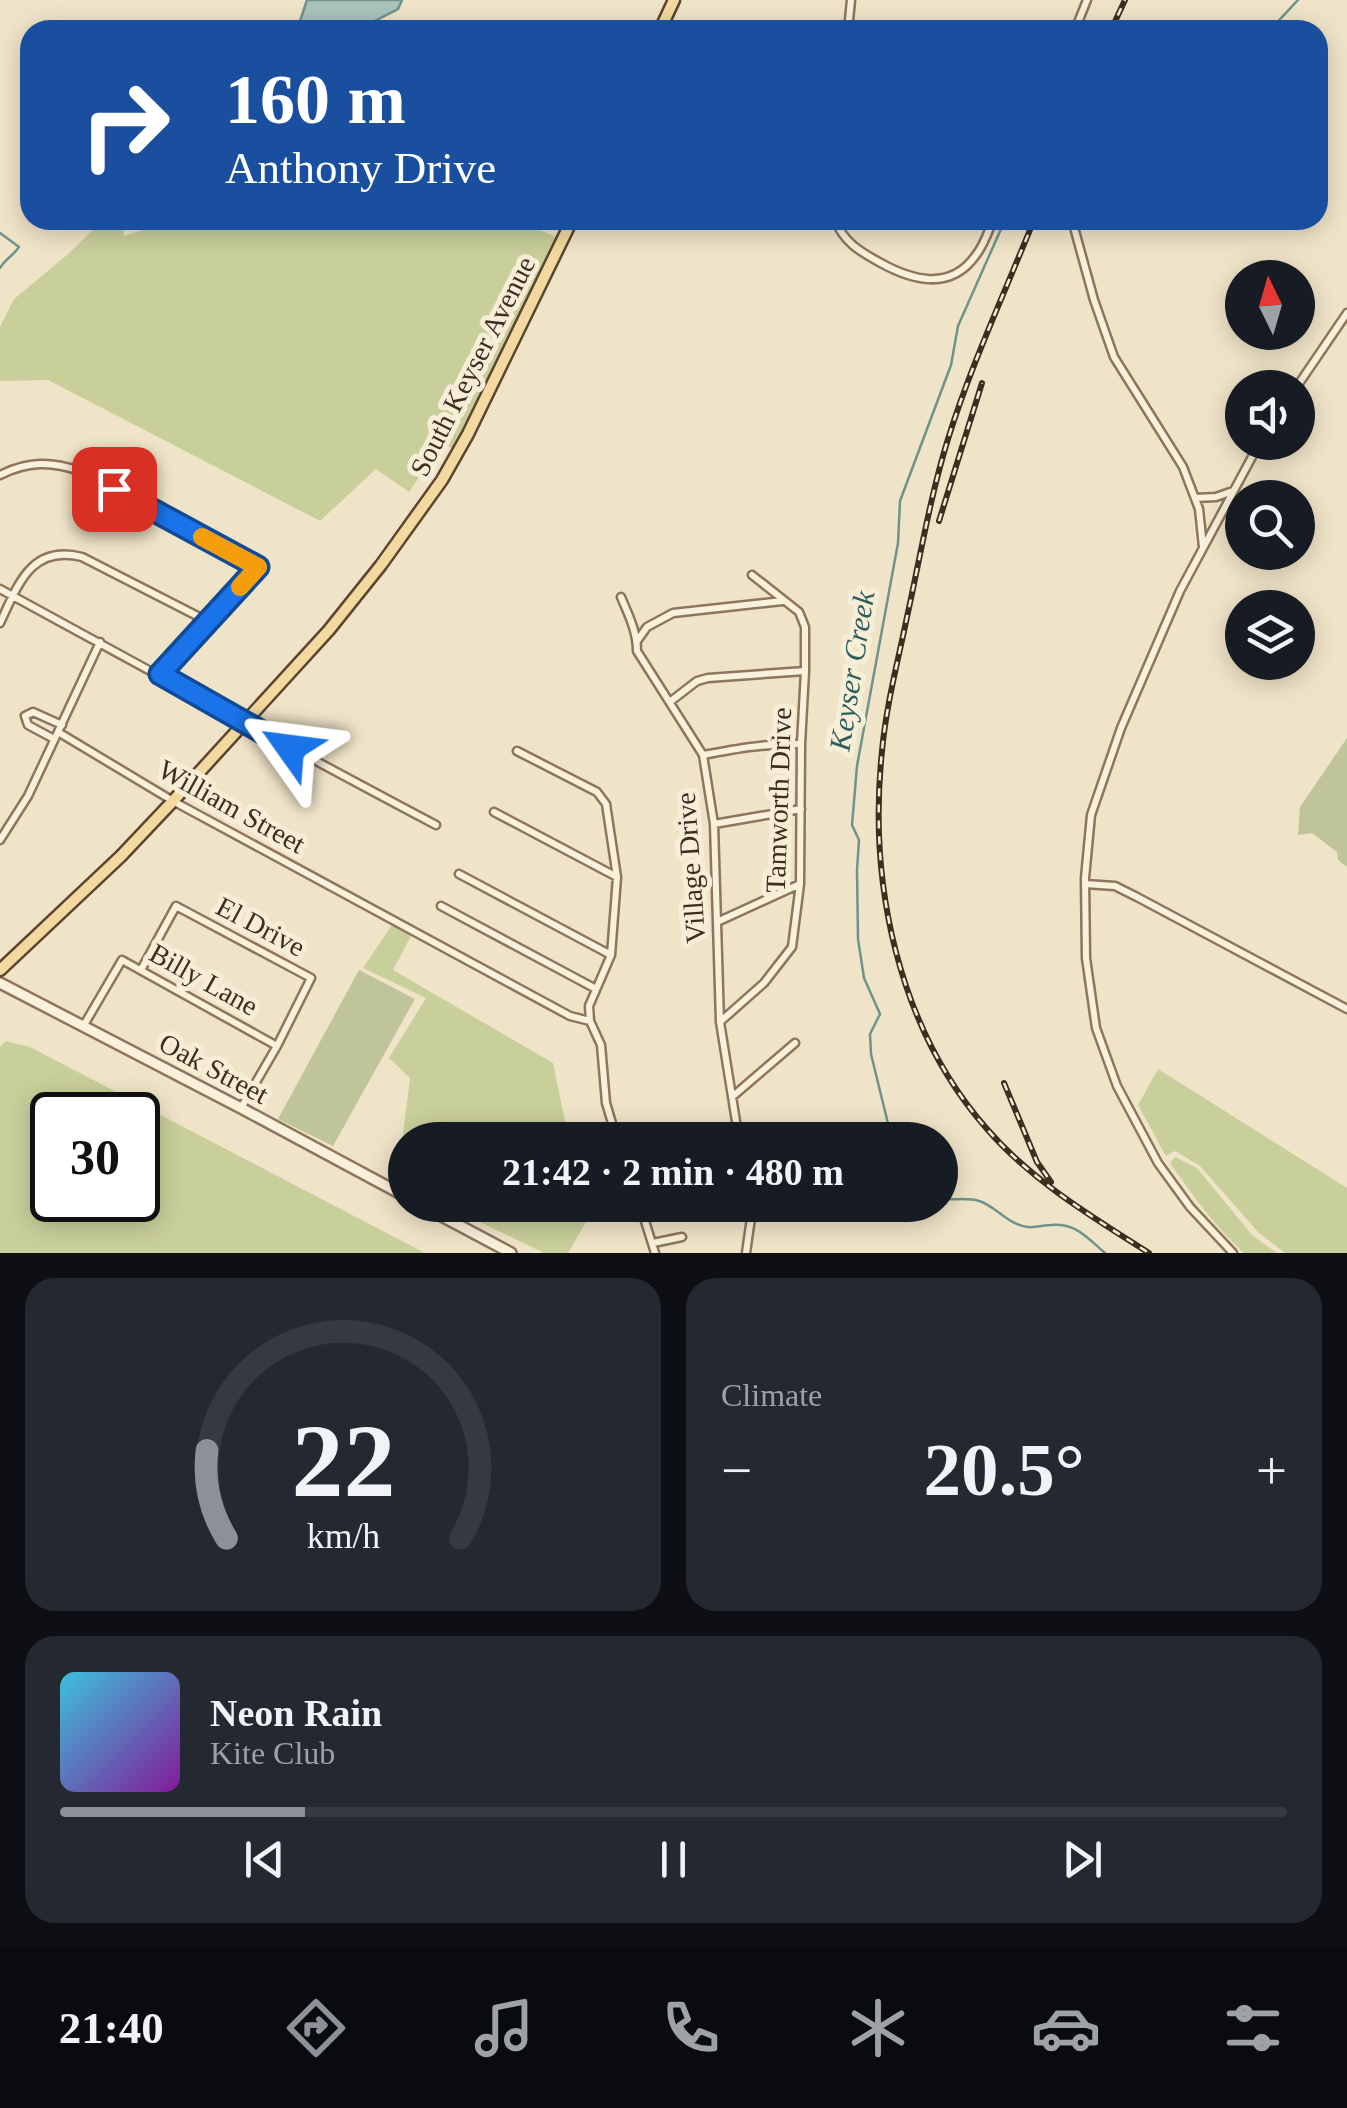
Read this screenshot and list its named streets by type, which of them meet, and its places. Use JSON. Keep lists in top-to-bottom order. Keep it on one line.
{"streets":{"main road":["South Keyser Avenue"],"street":["Tamworth Drive","William Street","Village Drive","El Drive","Billy Lane","Oak Street"]},"crossings":[["South Keyser Avenue","William Street"],["Tamworth Drive","Village Drive"],["El Drive","Billy Lane"],["El Drive","Oak Street"],["Billy Lane","Oak Street"]],"water":["Keyser Creek"],"north":"top","page":{"turn":["160 m","Anthony Drive"],"limit":"30","trip":"21:42 · 2 min · 480 m","tile":"Climate","heat":["−","20.5°","+"],"song":["Neon Rain","Kite Club"],"tabs":"21:40","gauge":["22","km/h"]}}
